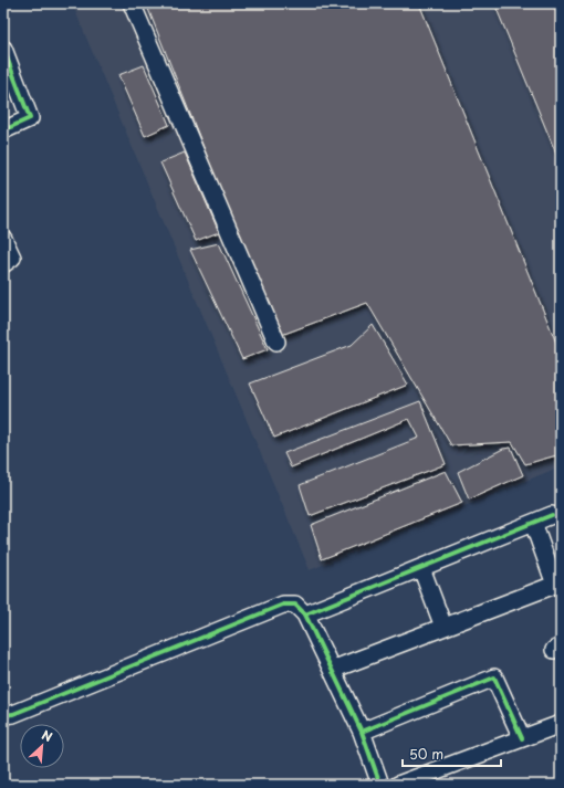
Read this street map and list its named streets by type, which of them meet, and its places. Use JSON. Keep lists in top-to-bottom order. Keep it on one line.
{"scale_bar":"50 m","north":"top right"}
